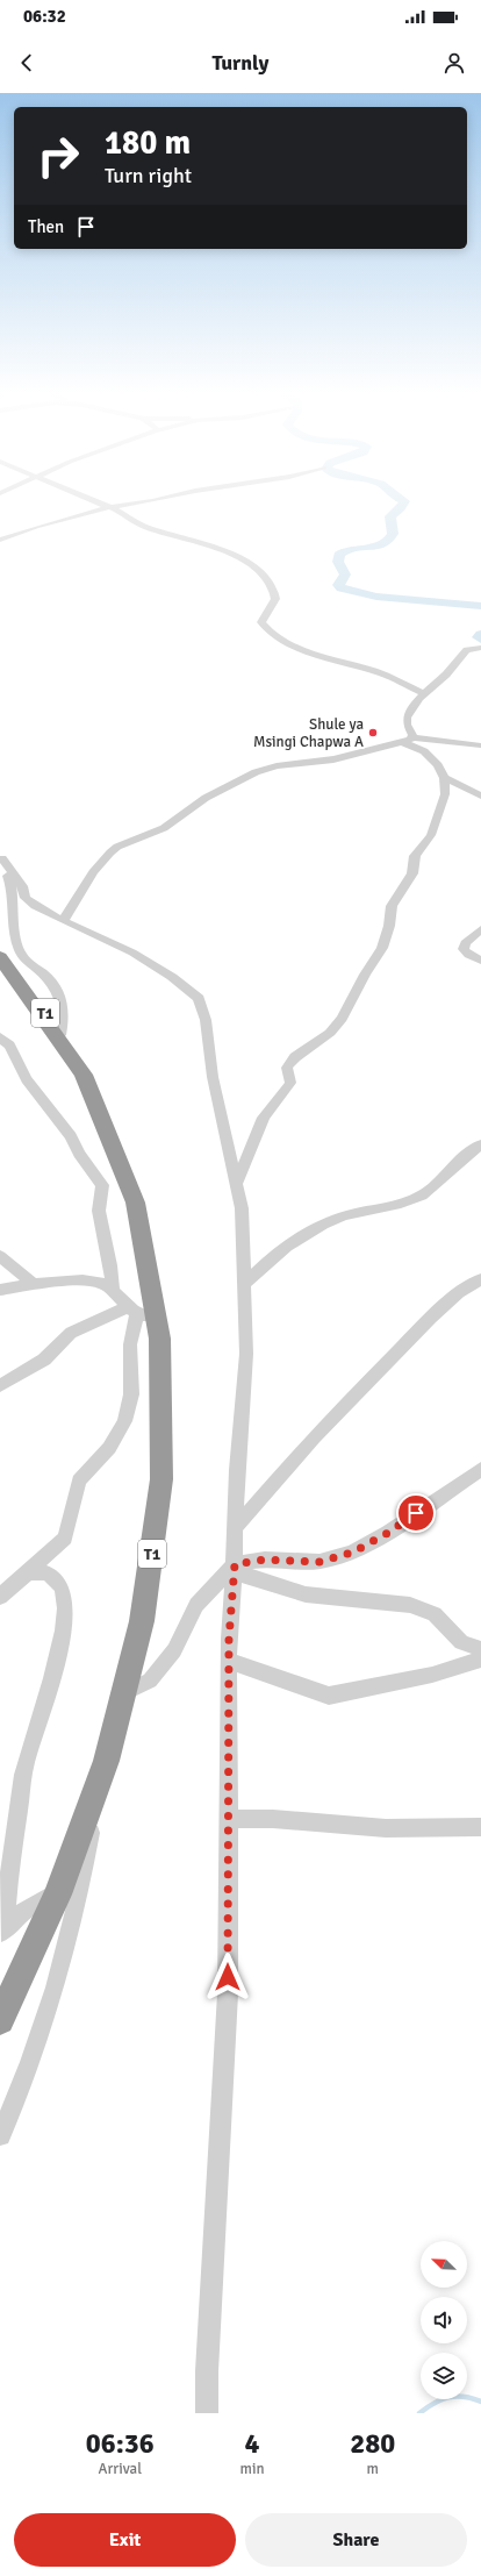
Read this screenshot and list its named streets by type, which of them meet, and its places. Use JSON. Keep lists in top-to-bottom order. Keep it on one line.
{"streets":{"highway":["T1"]},"places":["Shule ya Msingi Chapwa A"],"north":"top left","page":{"status":"06:32","header":"Turnly","turn":["180 m","Turn right"],"then":"Then","eta":["06:36","Arrival","4","min","280","m"],"buttons":["Exit","Share"]}}
